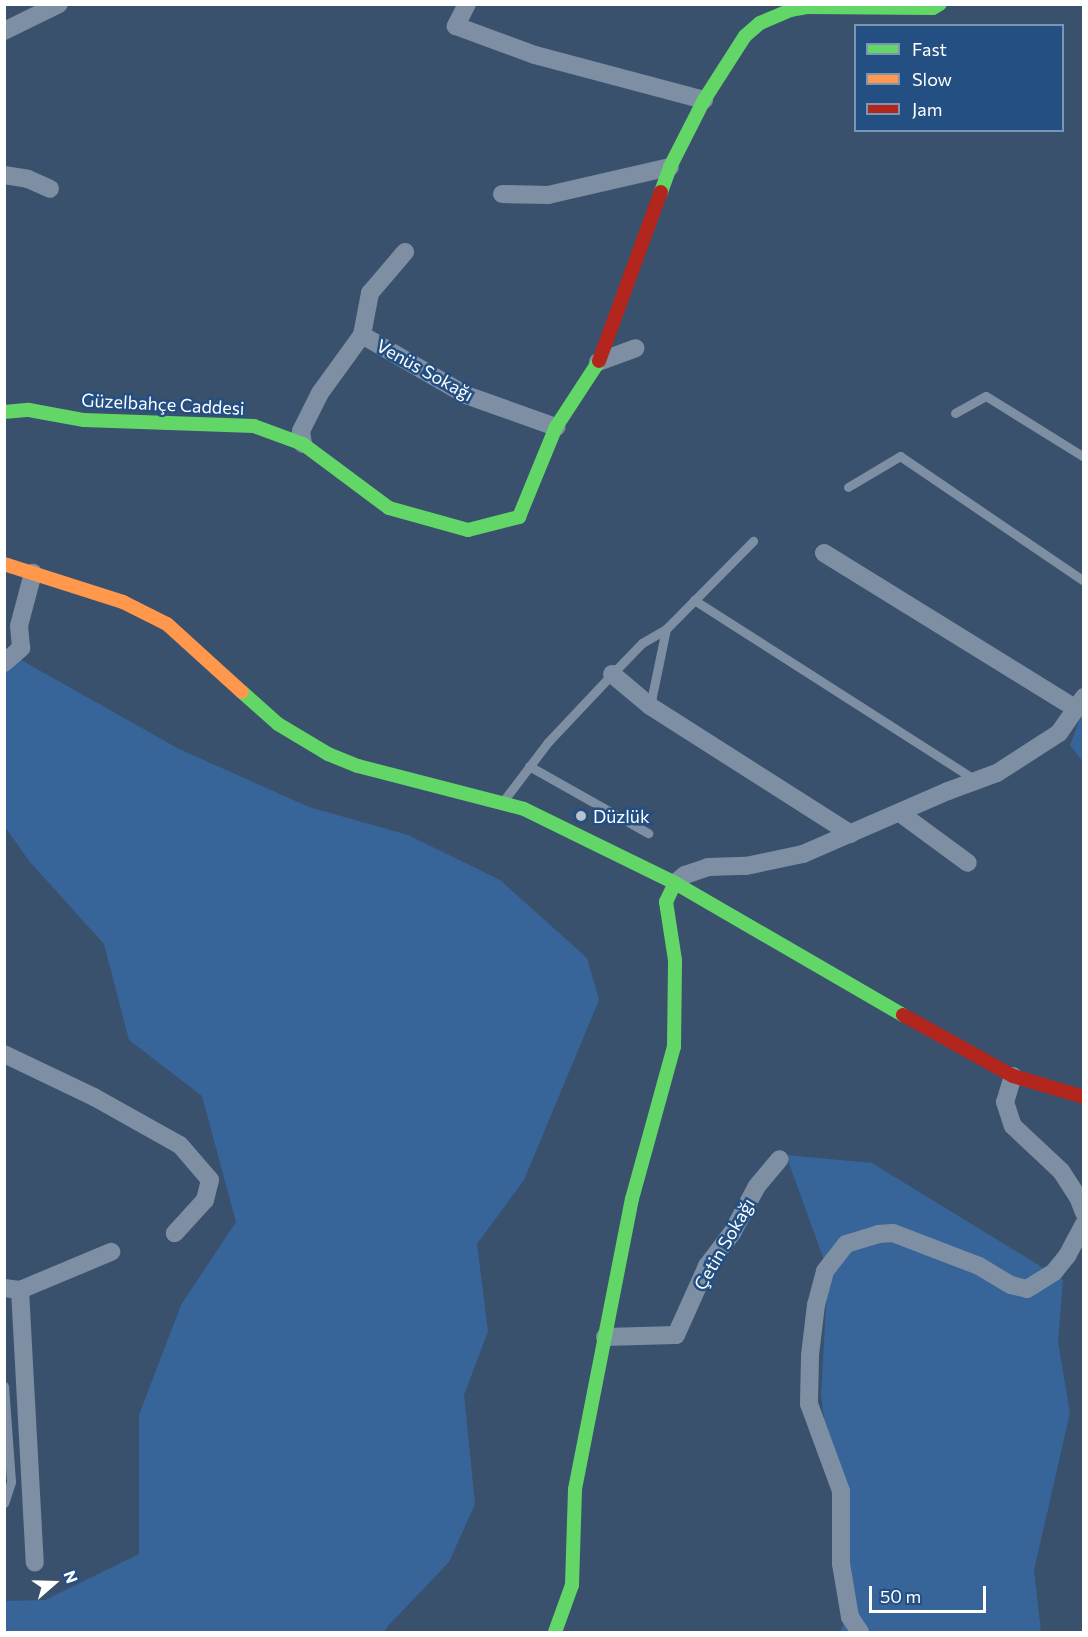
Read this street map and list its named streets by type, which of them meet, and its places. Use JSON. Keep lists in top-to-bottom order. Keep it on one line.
{"streets":{"street":["Venüs Sokağı","Güzelbahçe Caddesi","Çetin Sokağı"]},"crossings":[["Venüs Sokağı","Güzelbahçe Caddesi"]],"places":["Düzlük"],"legend":["Fast","Slow","Jam"],"scale_bar":"50 m","north":"right"}
